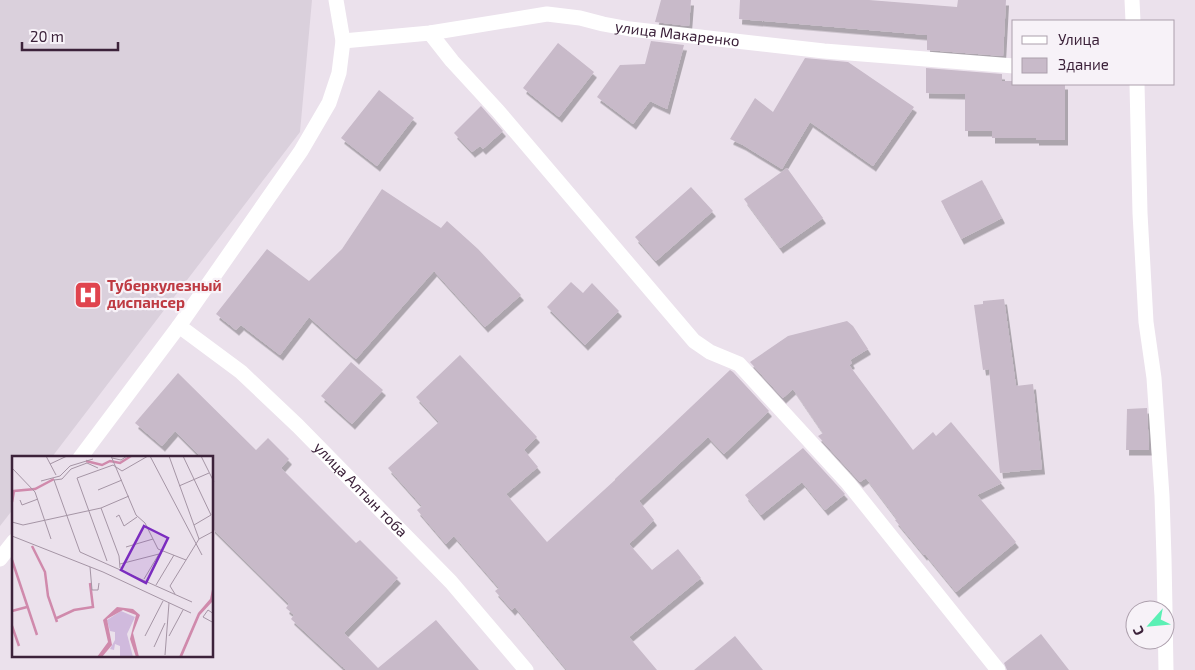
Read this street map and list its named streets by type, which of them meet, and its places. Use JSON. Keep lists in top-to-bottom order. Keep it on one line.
{"streets":{"street":["улица Макаренко","улица Алтын тоба"]},"places":{"hospital":["Туберкулезный диспансер"]},"legend":["Улица","Здание"],"scale_bar":"20 m","north":"bottom left"}
